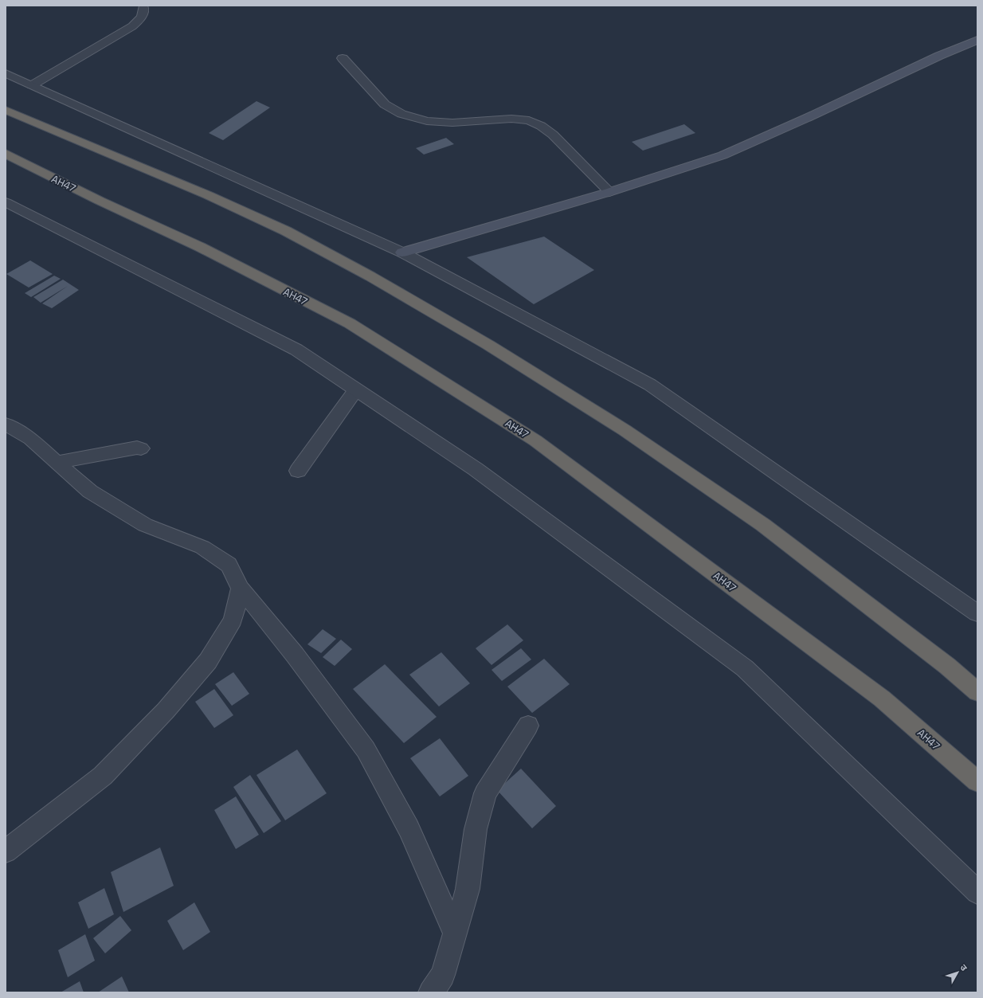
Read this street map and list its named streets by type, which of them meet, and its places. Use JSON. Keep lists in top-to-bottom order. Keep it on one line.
{"streets":{"highway":["AH47"]},"north":"top right"}
